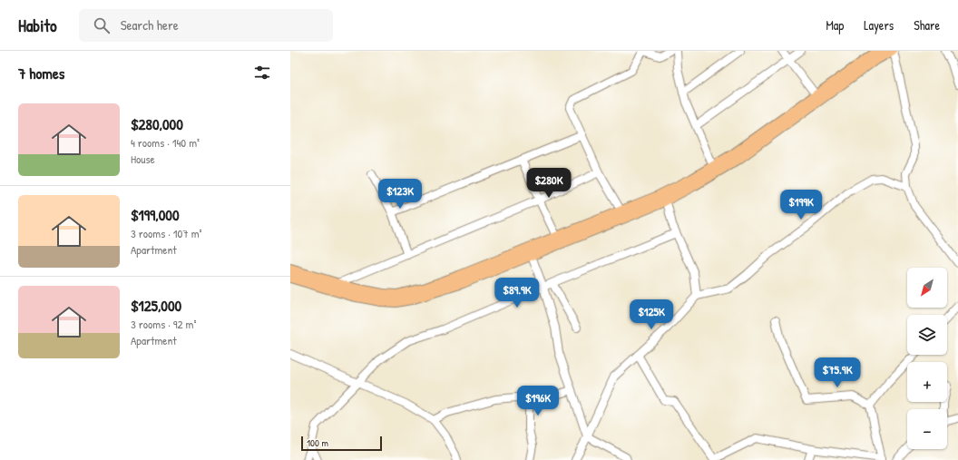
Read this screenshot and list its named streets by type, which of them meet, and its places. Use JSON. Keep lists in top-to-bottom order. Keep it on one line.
{"scale_bar":"100 m","north":"bottom left","page":{"header":"Habito","search":"Search here","nav":["Map","Layers","Share"],"heading":"7 homes","list":[{"name":"$280,000","note":"4 rooms · 140 m² · House"},{"name":"$199,000","note":"3 rooms · 107 m² · Apartment"},{"name":"$125,000","note":"3 rooms · 92 m² · Apartment"}],"price":["$280K","$123K","$199K","$89.9K","$125K","$75.9K","$196K"],"map_buttons":["+","−"],"scale":"100 m"}}
